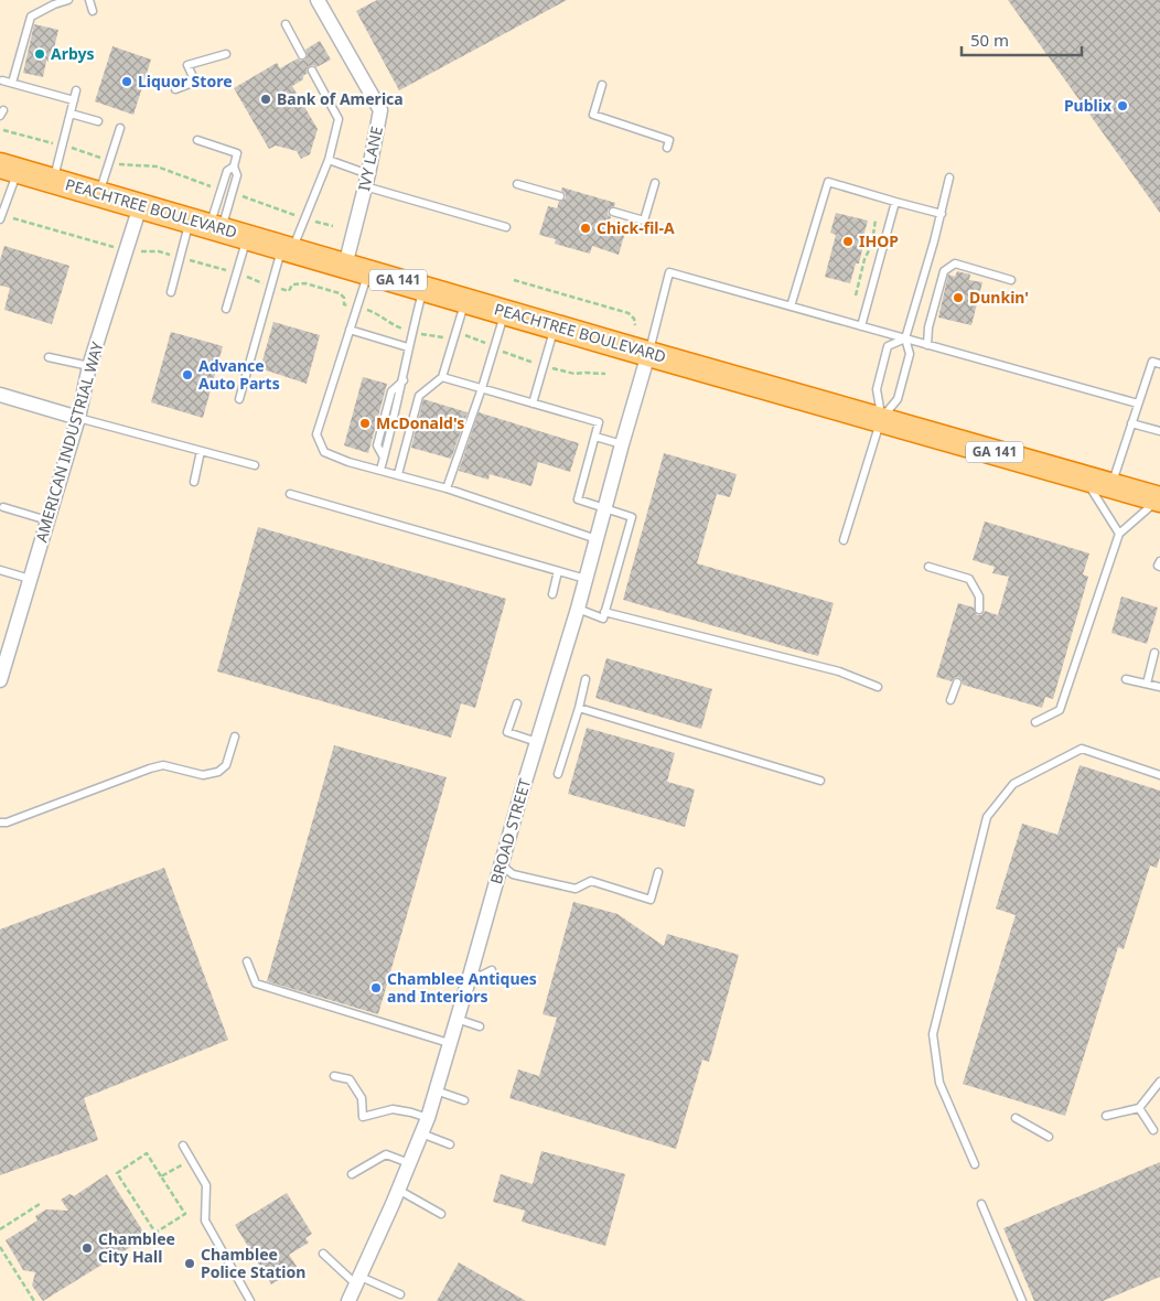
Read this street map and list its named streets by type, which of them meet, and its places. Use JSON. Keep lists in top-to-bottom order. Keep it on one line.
{"streets":{"highway":["PEACHTREE BOULEVARD","GA 141"],"street":["IVY LANE","AMERICAN INDUSTRIAL WAY","BROAD STREET"]},"crossings":[["IVY LANE","PEACHTREE BOULEVARD"],["PEACHTREE BOULEVARD","AMERICAN INDUSTRIAL WAY"],["PEACHTREE BOULEVARD","BROAD STREET"]],"places":["Arbys","Liquor Store","Bank of America","Publix","Chick-fil-A","IHOP","Dunkin'","Advance Auto Parts","McDonald's","Chamblee Antiques and Interiors","Chamblee City Hall","Chamblee Police Station"],"scale_bar":"50 m"}
